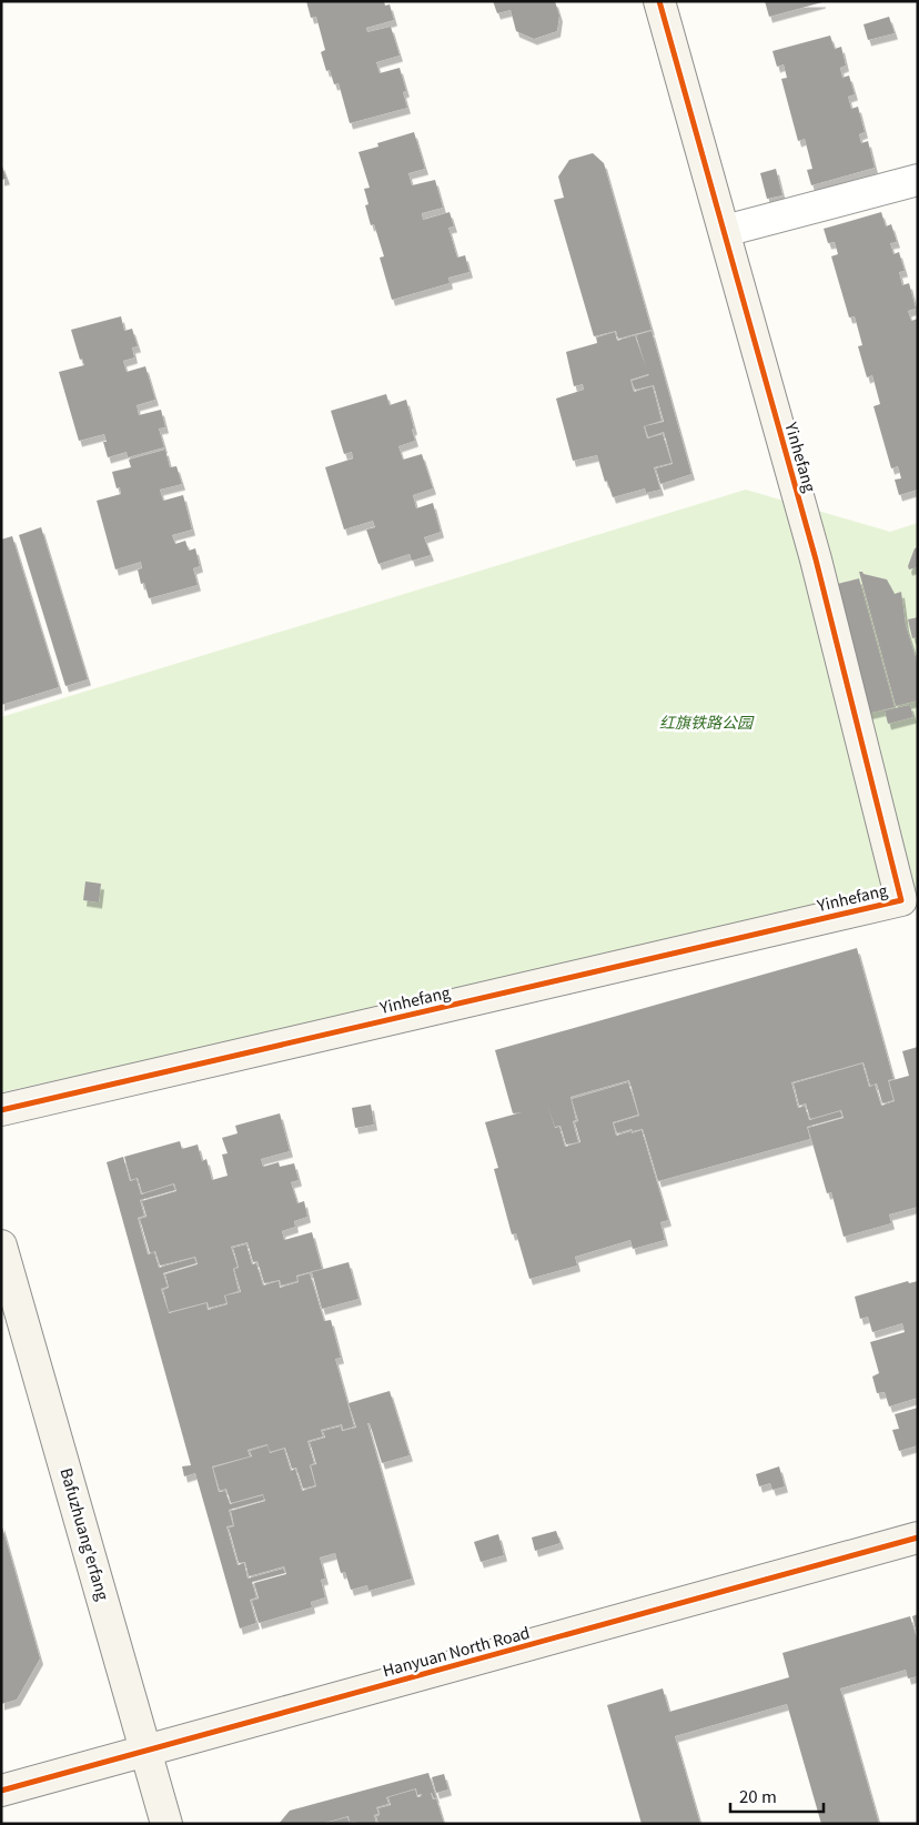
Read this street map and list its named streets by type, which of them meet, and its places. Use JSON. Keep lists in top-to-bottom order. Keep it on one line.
{"streets":{"street":["Yinhefang","Bafuzhuang'erfang","Hanyuan North Road"]},"crossings":[["Bafuzhuang'erfang","Hanyuan North Road"]],"parks":["红旗铁路公园"],"scale_bar":"20 m"}
